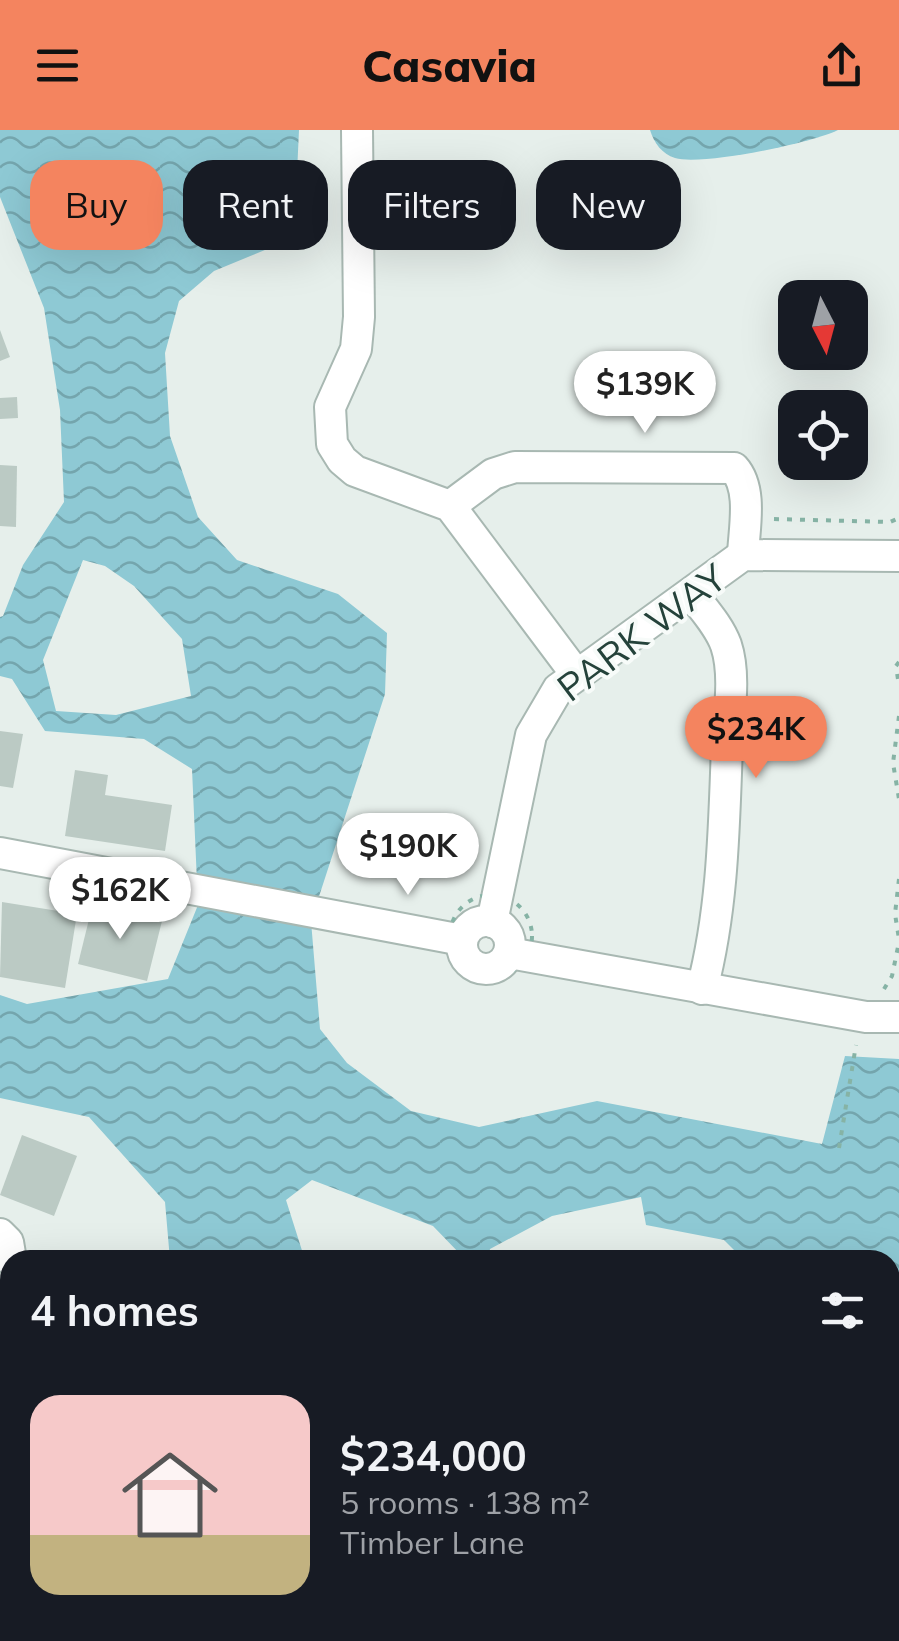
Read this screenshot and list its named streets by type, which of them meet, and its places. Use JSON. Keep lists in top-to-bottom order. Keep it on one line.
{"streets":{"street":["PARK WAY"]},"north":"bottom","page":{"header":"Casavia","chip":["Buy","Rent","Filters","New"],"price":["$139K","$234K","$190K","$162K"],"heading":"4 homes","list":[{"name":"$234,000","note":"5 rooms · 138 m² · Timber Lane"}]}}
